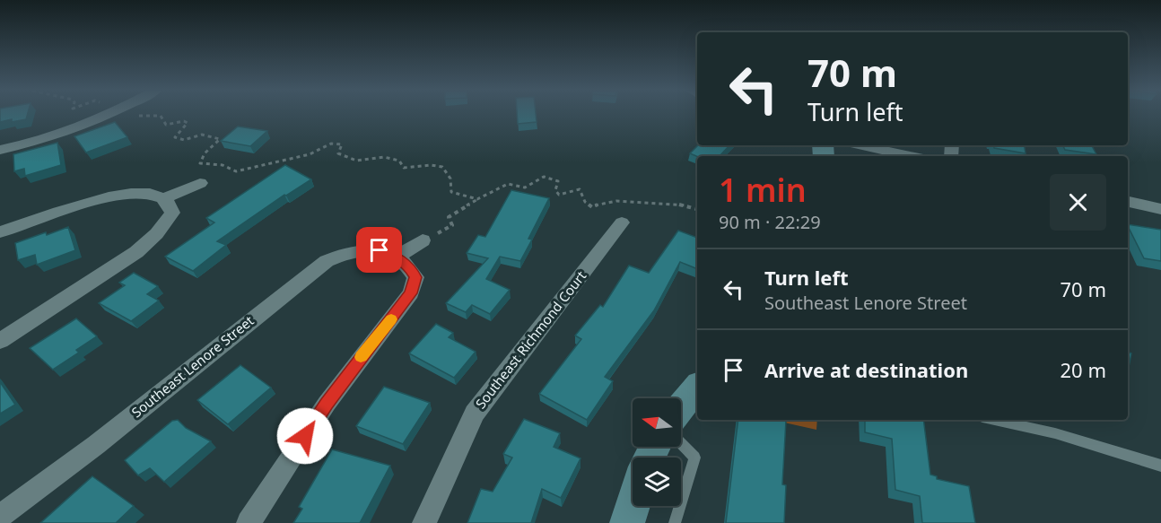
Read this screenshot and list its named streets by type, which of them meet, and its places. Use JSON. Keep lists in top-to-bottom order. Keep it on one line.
{"streets":{"street":["Southeast Richmond Court","Southeast Lenore Street"]},"north":"left","page":{"turn":["70 m","Turn left"],"heading":["1 min","90 m · 22:29"],"list":[{"name":"Turn left","note":"Southeast Lenore Street","value":"70 m"},{"name":"Arrive at destination","value":"20 m"}]}}
